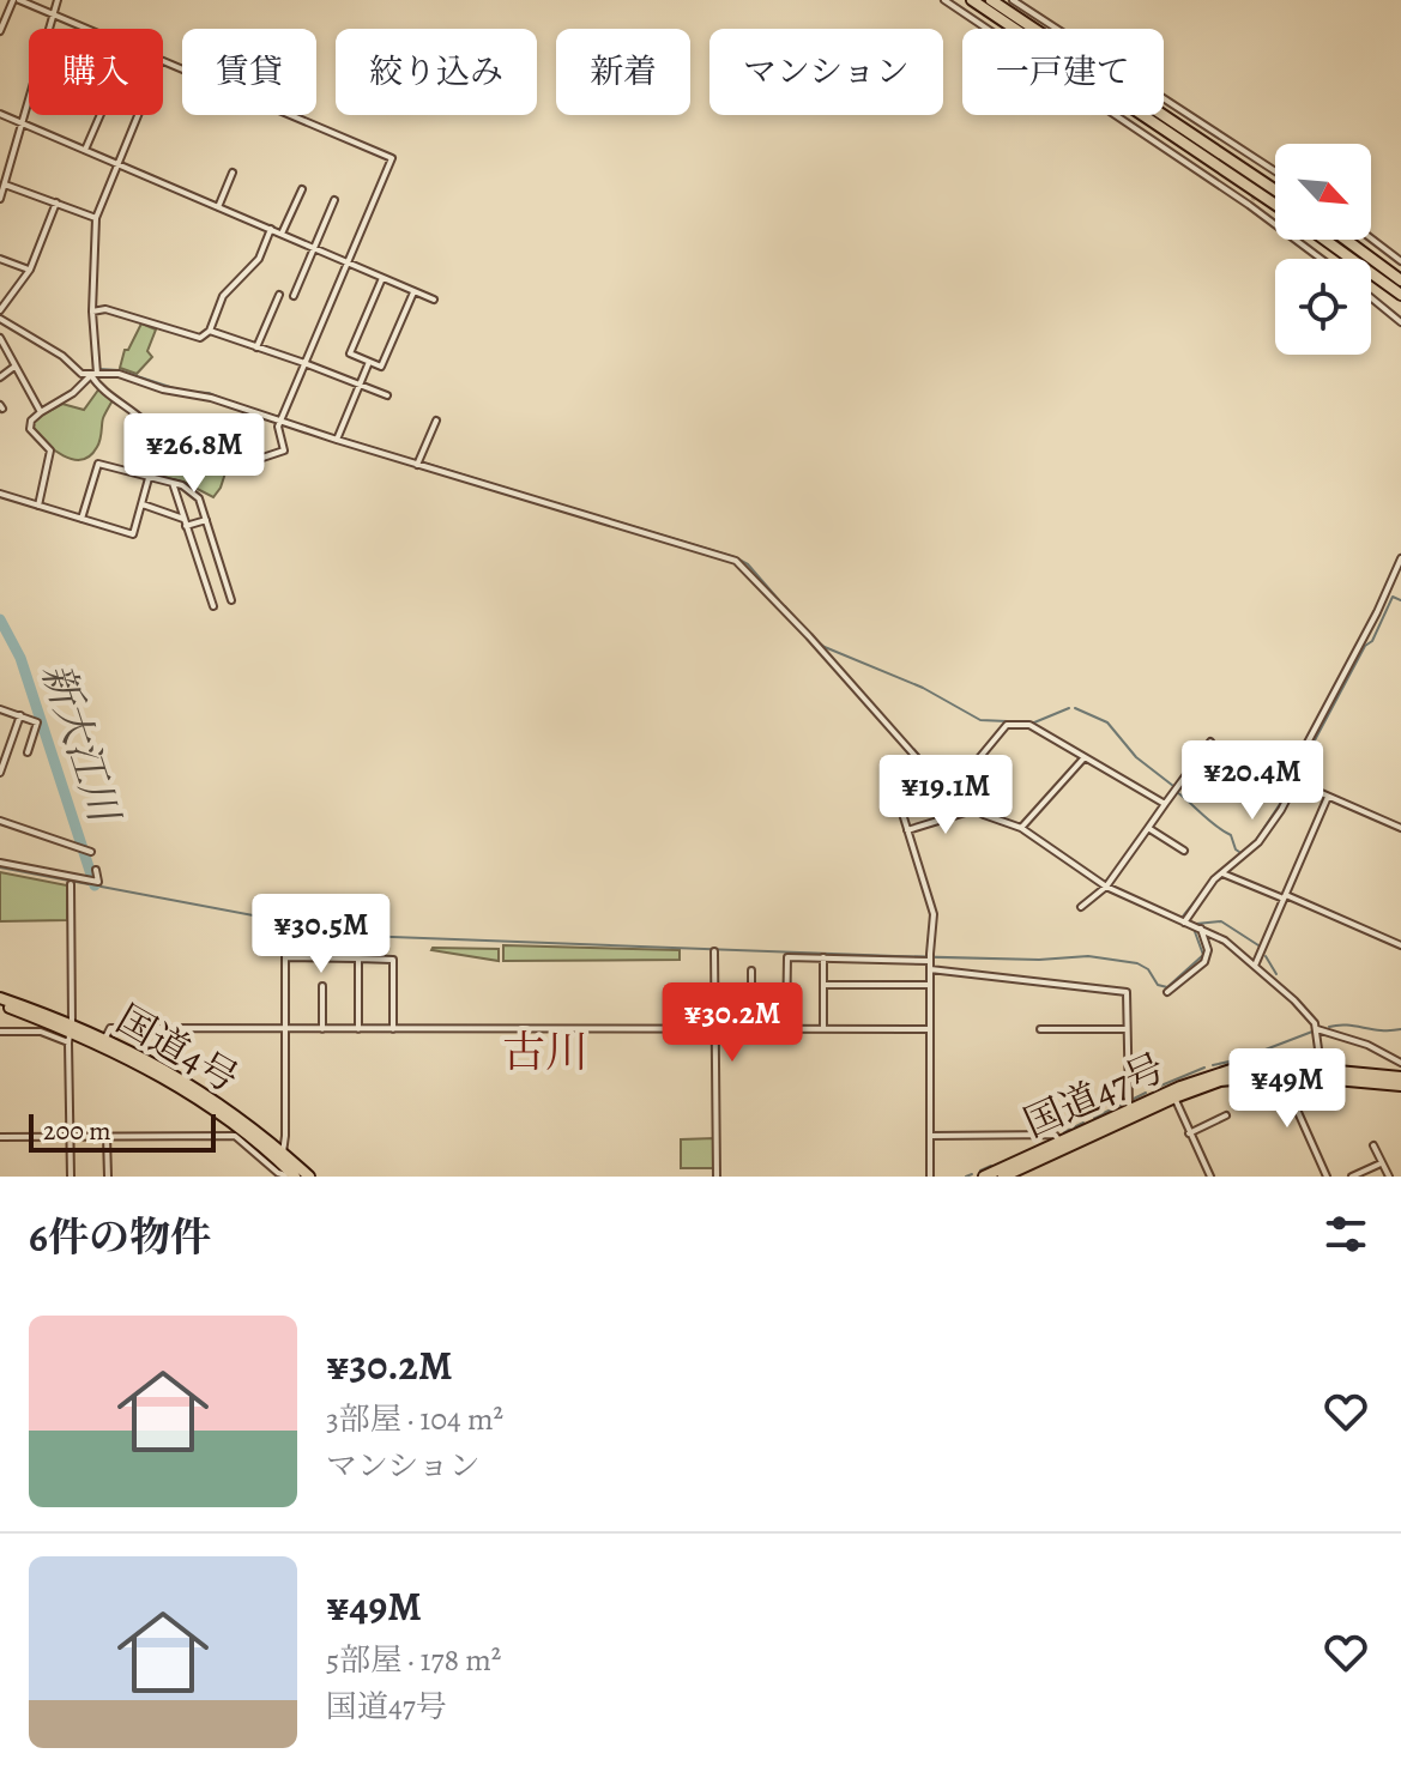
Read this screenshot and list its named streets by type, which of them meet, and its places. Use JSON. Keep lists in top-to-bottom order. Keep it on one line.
{"streets":{"highway":["国道4号","国道47号"]},"districts":["古川"],"water":["新大江川"],"scale_bar":"200 m","north":"bottom right","page":{"chip":["購入","賃貸","絞り込み","新着","マンション","一戸建て"],"price":["¥26.8M","¥20.4M","¥19.1M","¥30.5M","¥30.2M","¥49M"],"scale":"200 m","heading":"6件の物件","list":[{"name":"¥30.2M","note":"3部屋 · 104 m² · マンション"},{"name":"¥49M","note":"5部屋 · 178 m² · 国道47号"}]}}
